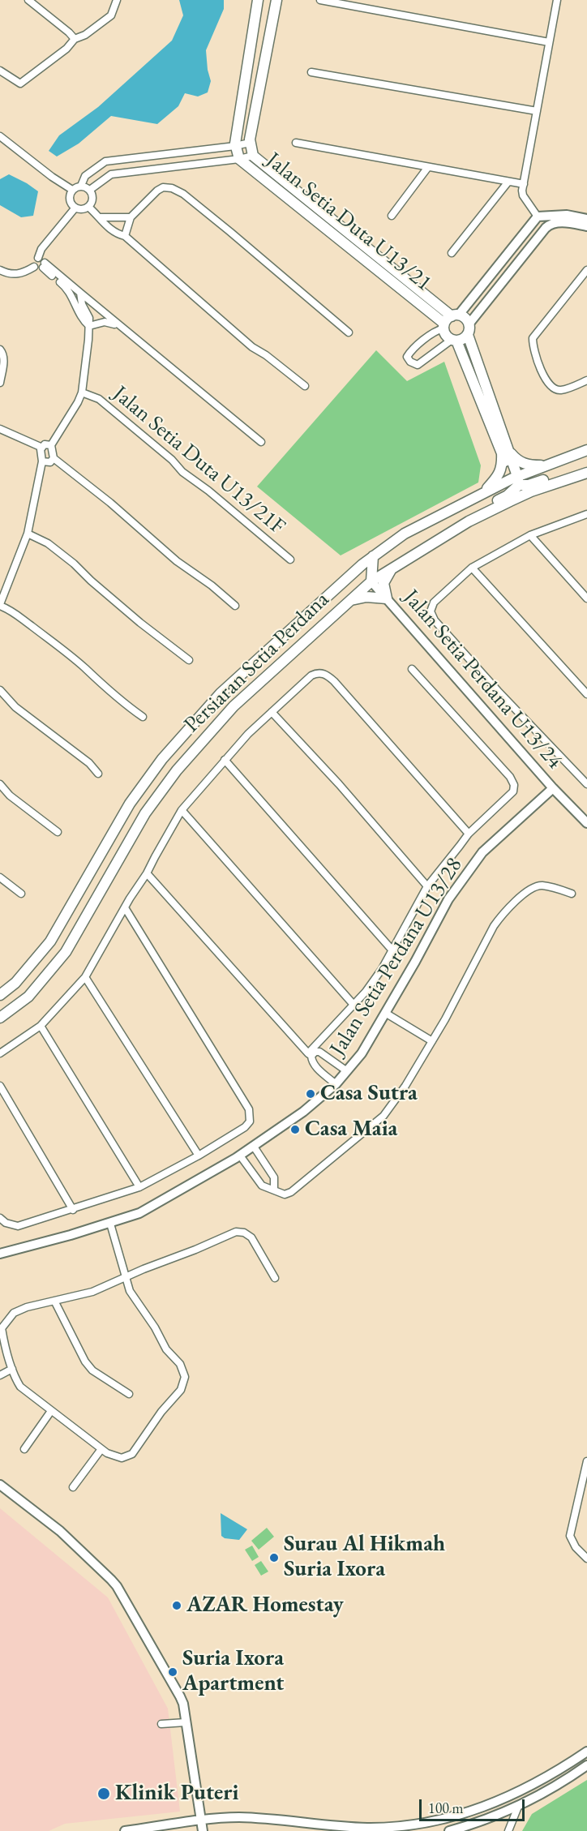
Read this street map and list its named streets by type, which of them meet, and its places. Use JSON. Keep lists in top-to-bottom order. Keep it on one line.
{"streets":{"main road":["Jalan Setia Duta U13/21","Persiaran Setia Perdana"],"street":["Jalan Setia Duta U13/21F","Jalan Setia Perdana U13/24","Jalan Setia Perdana U13/28"]},"crossings":[["Persiaran Setia Perdana","Jalan Setia Perdana U13/24"],["Jalan Setia Perdana U13/24","Jalan Setia Perdana U13/28"]],"places":["Casa Sutra","Casa Maia","Surau Al Hikmah Suria Ixora","AZAR Homestay","Suria Ixora Apartment","Klinik Puteri"],"scale_bar":"100 m"}
